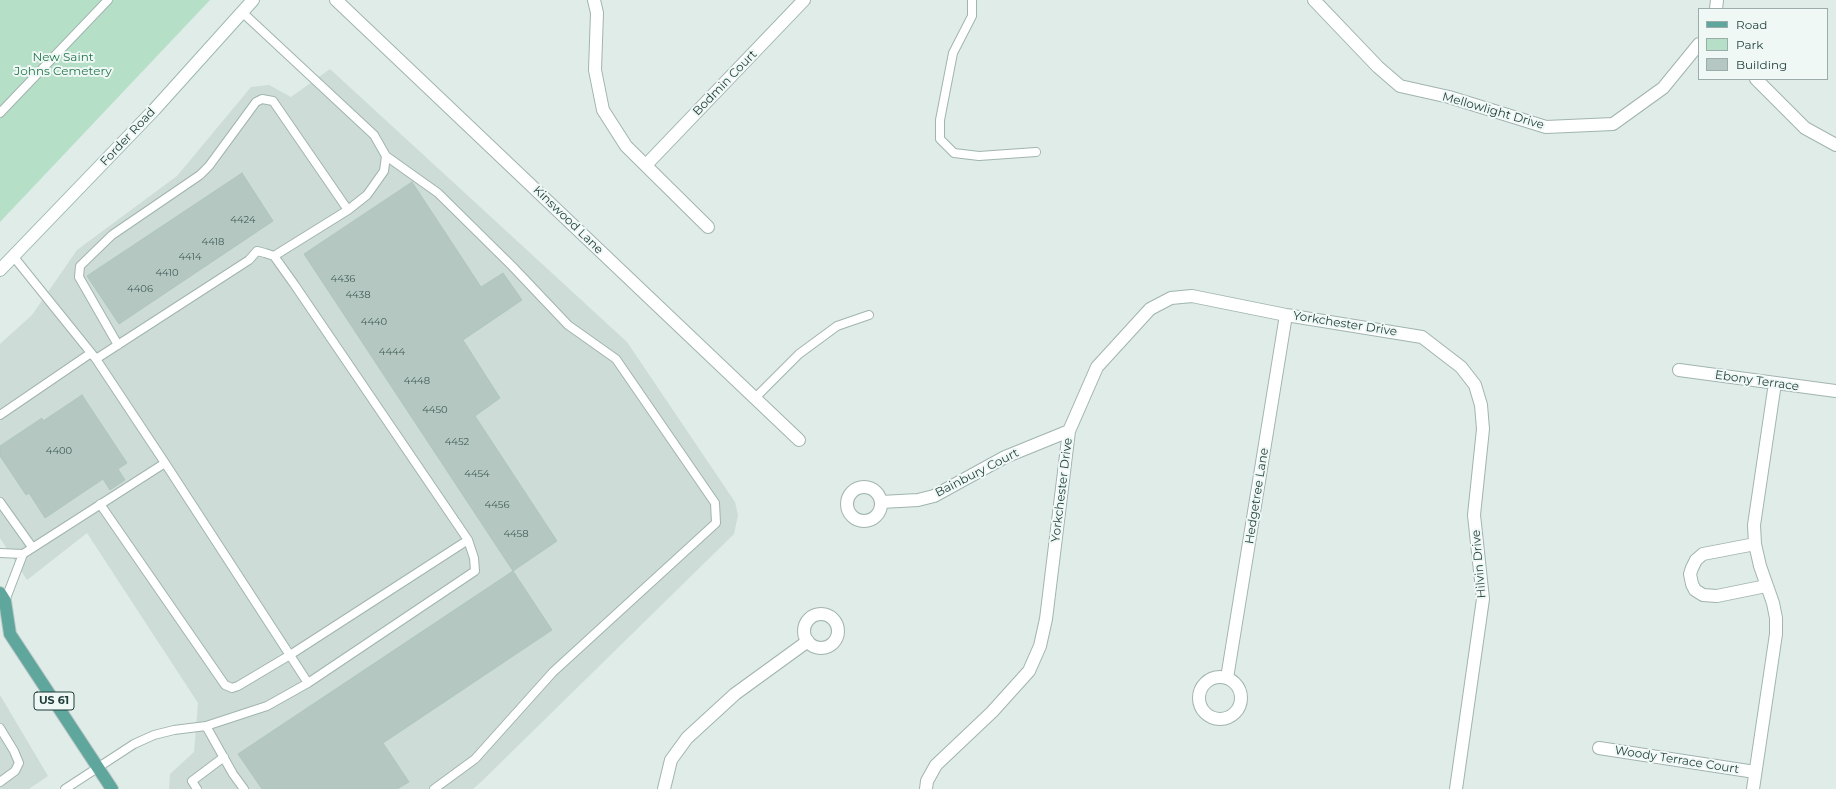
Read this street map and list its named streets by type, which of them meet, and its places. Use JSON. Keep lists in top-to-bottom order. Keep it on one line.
{"streets":{"main road":["US 61"],"street":["Bodmin Court","Mellowlight Drive","Forder Road","Kinswood Lane","Yorkchester Drive","Ebony Terrace","Bainbury Court","Hedgetree Lane","Hilvin Drive","Woody Terrace Court"]},"crossings":[["Yorkchester Drive","Bainbury Court"],["Yorkchester Drive","Hedgetree Lane"],["Yorkchester Drive","Hilvin Drive"]],"parks":["New Saint Johns Cemetery"],"house_numbers":["4424","4418","4414","4410","4436","4406","4438","4440","4444","4448","4450","4452","4400","4454","4456","4458"],"legend":["Road","Park","Building"]}
